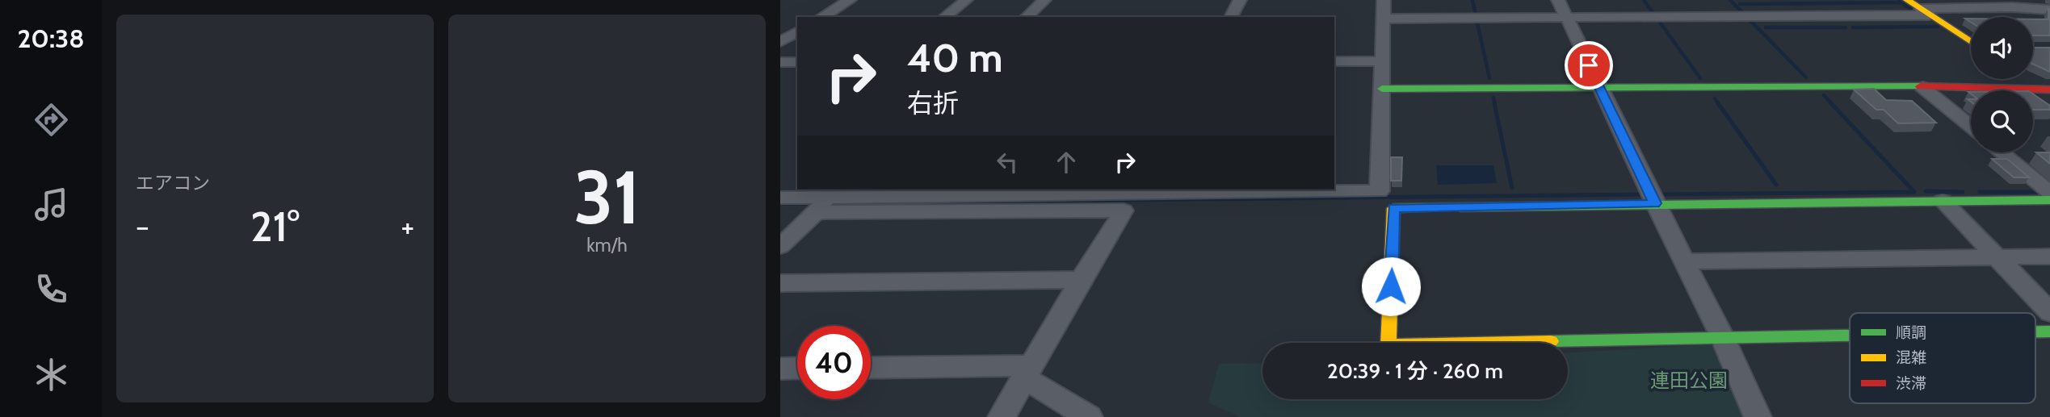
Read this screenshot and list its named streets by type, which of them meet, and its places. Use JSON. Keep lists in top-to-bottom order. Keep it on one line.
{"parks":["連田公園"],"legend":["順調","混雑","渋滞"],"page":{"tabs":"20:38","tile":["エアコン",["31","km/h"]],"turn":["40 m","右折"],"heat":["−","21°","+"],"limit":"40","trip":"20:39 · 1 分 · 260 m"}}
